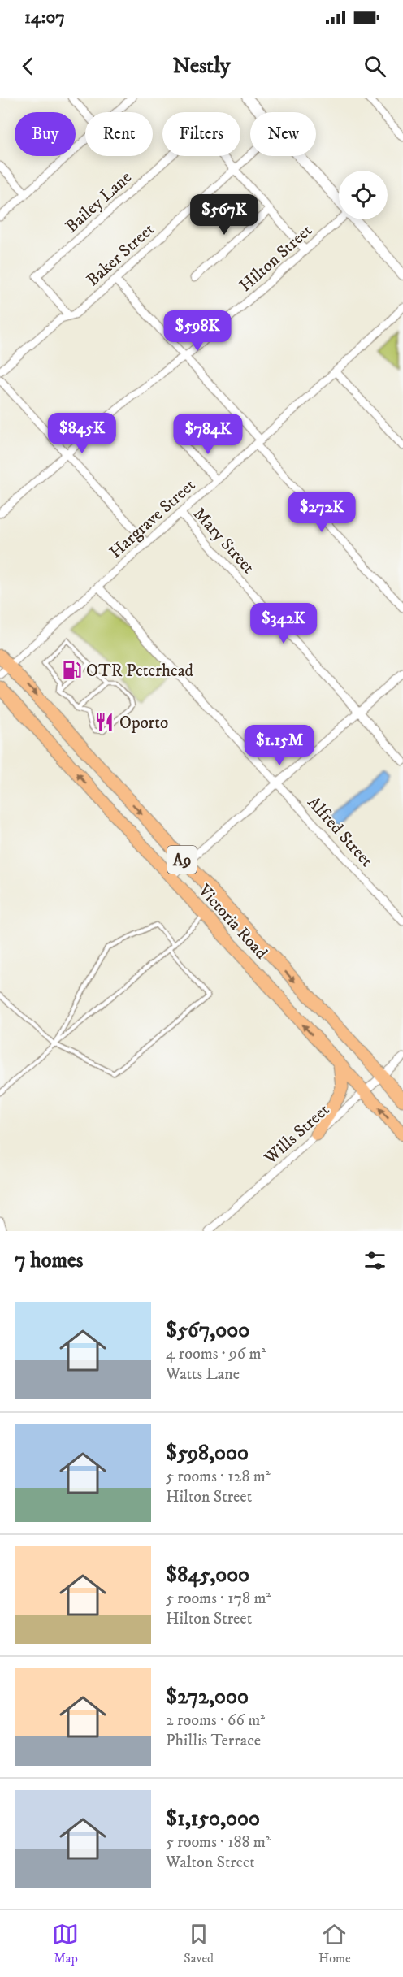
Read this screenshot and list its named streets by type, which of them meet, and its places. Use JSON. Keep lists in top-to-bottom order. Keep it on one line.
{"streets":{"highway":["A9","Victoria Road"],"street":["Bailey Lane","Baker Street","Hilton Street","Hargrave Street","Mary Street","Alfred Street","Wills Street"]},"crossings":[["Bailey Lane","Baker Street"],["Hargrave Street","Mary Street"],["Hargrave Street","Alfred Street"],["Hargrave Street","Victoria Road"],["Victoria Road","Wills Street"]],"places":{"fuel station":["OTR Peterhead"],"restaurant":["Oporto"]},"page":{"status":"14:07","header":"Nestly","chip":["Buy","Rent","Filters","New"],"price":["$567K","$598K","$845K","$784K","$272K","$342K","$1.15M"],"heading":"7 homes","list":[{"name":"$567,000","note":"4 rooms · 96 m² · Watts Lane"},{"name":"$598,000","note":"5 rooms · 128 m² · Hilton Street"},{"name":"$845,000","note":"5 rooms · 178 m² · Hilton Street"},{"name":"$272,000","note":"2 rooms · 66 m² · Phillis Terrace"},{"name":"$1,150,000","note":"5 rooms · 188 m² · Walton Street"}],"tabs":["Map","Saved","Home"]}}
